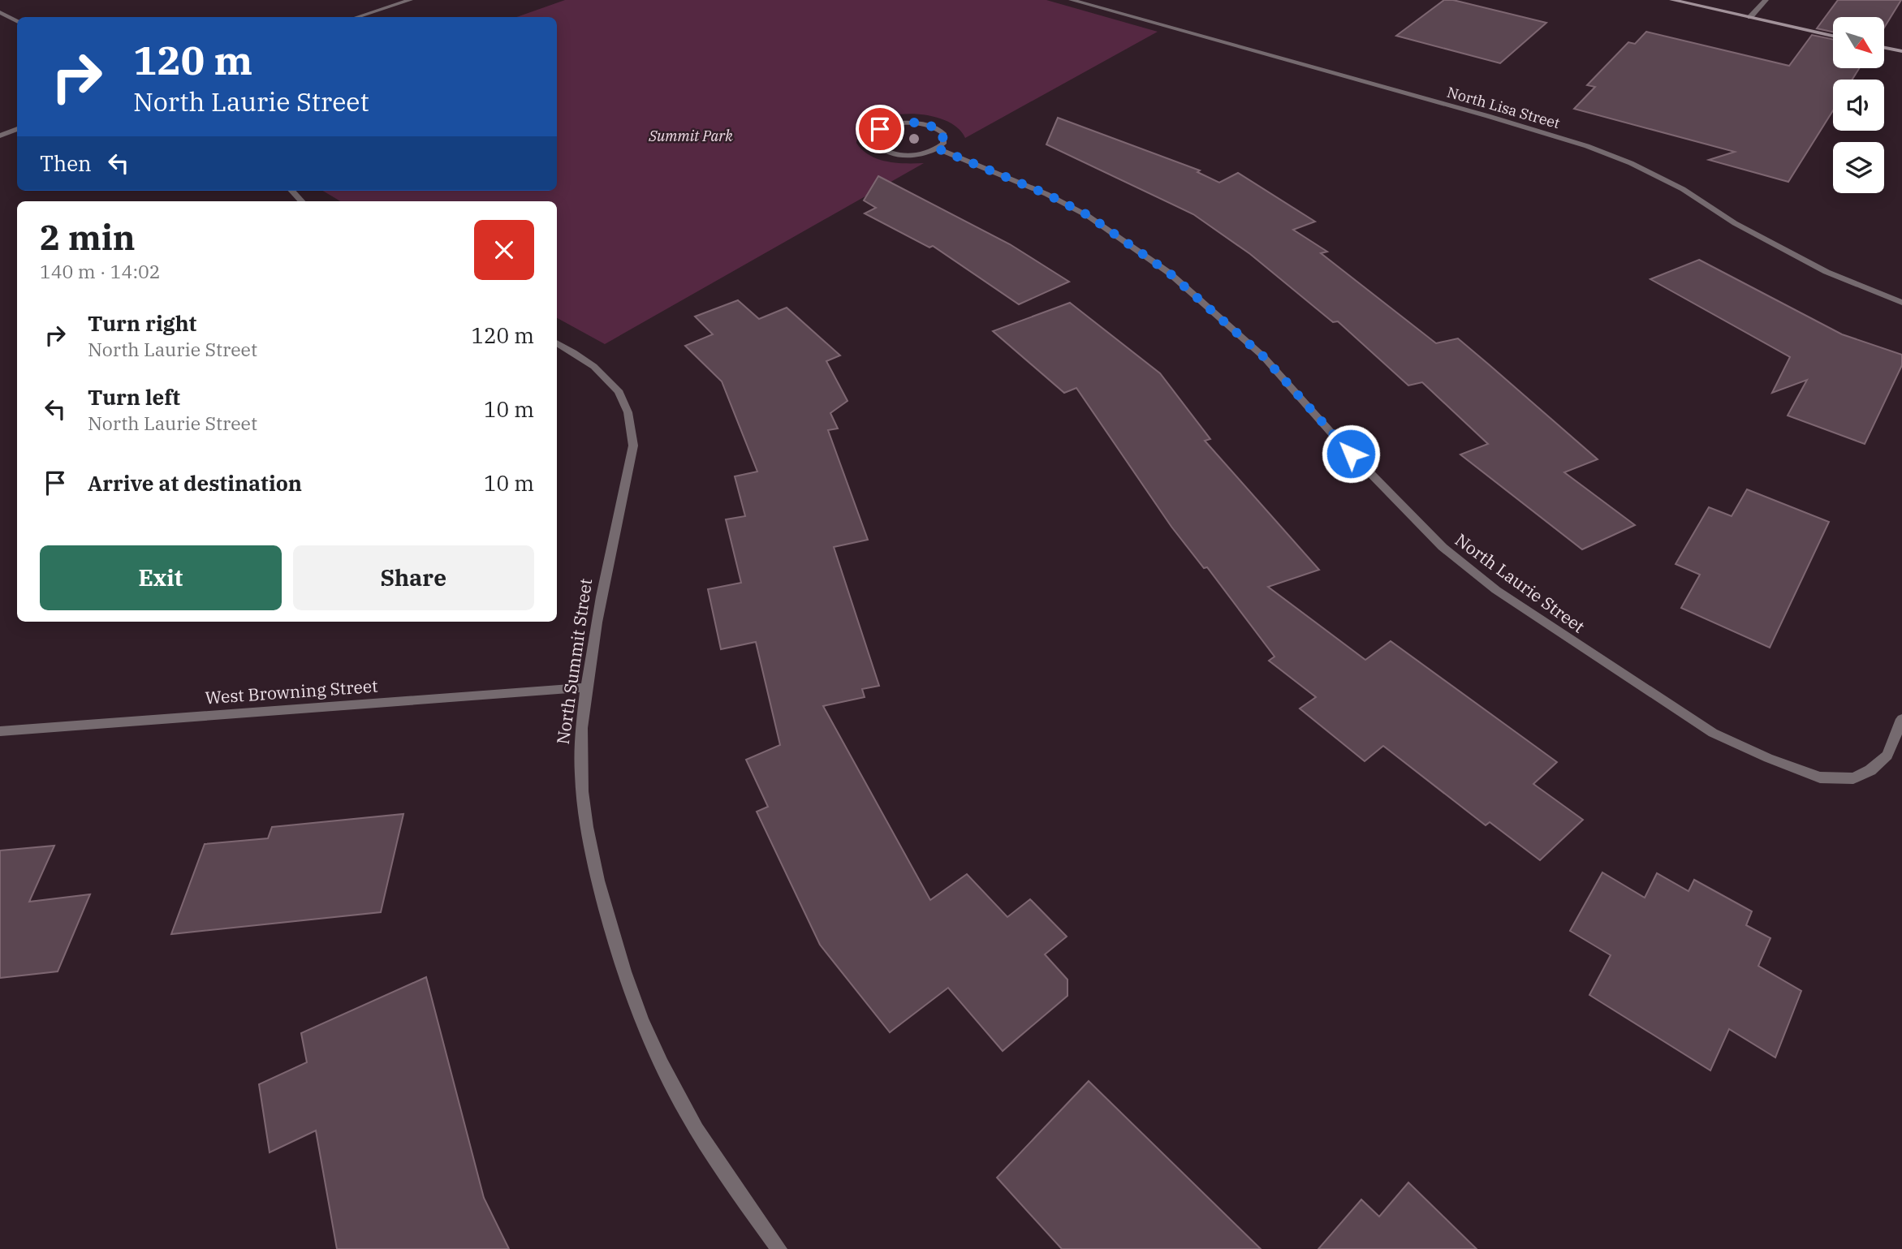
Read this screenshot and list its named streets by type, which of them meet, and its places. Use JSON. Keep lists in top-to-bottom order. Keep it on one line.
{"streets":{"street":["North Lisa Street","North Laurie Street","North Summit Street","West Browning Street"]},"crossings":[["North Summit Street","West Browning Street"]],"parks":["Summit Park"],"north":"bottom right","page":{"turn":["120 m","North Laurie Street"],"then":"Then","heading":["2 min","140 m · 14:02"],"list":[{"name":"Turn right","note":"North Laurie Street","value":"120 m"},{"name":"Turn left","note":"North Laurie Street","value":"10 m"},{"name":"Arrive at destination","value":"10 m"}],"buttons":["Exit","Share"]}}
